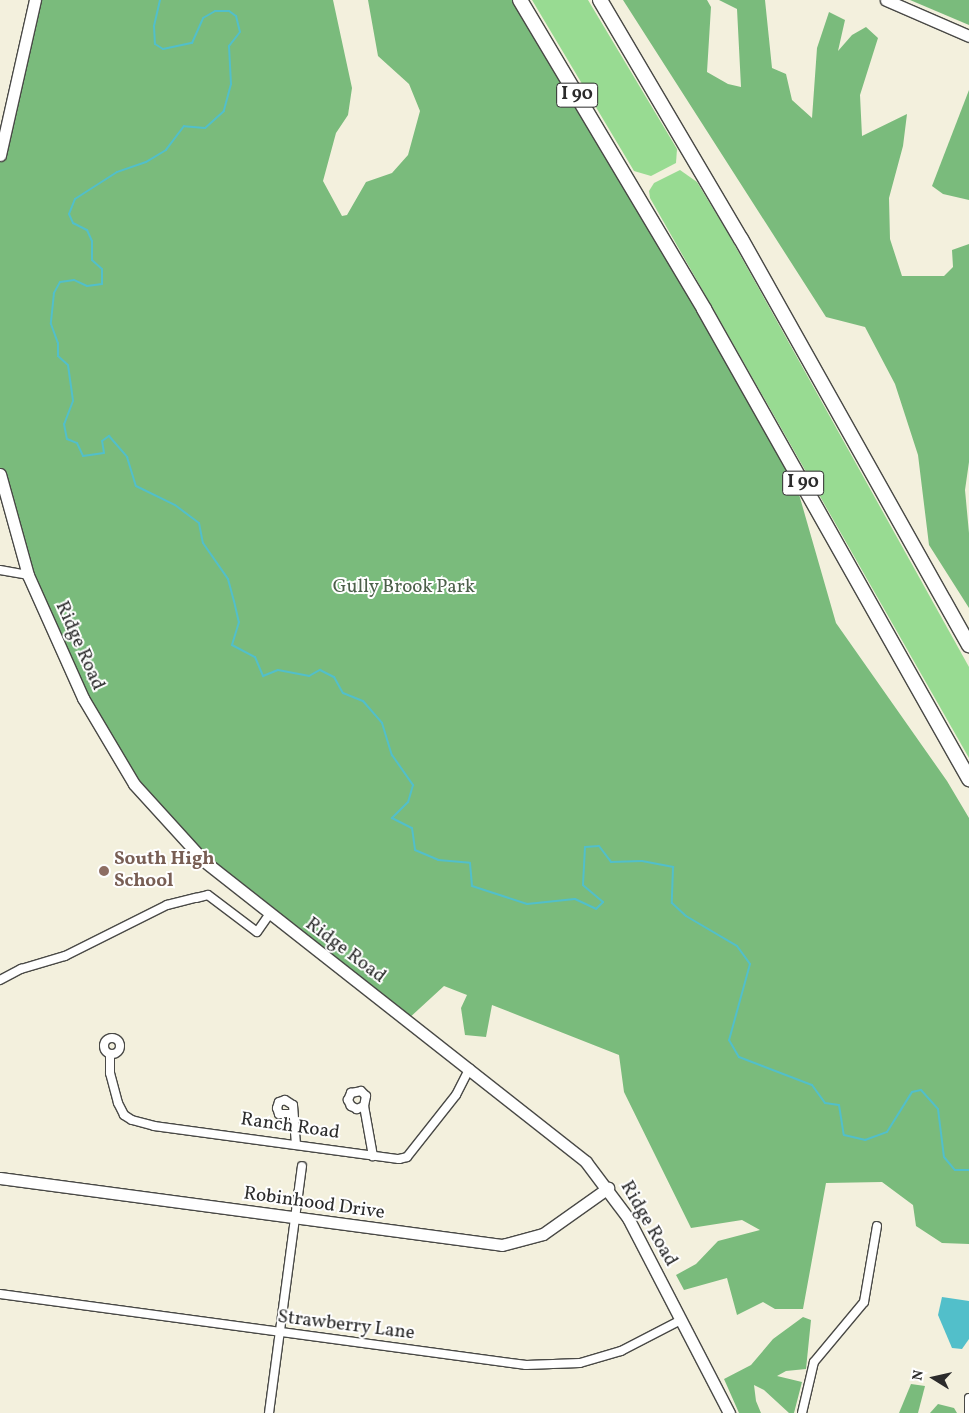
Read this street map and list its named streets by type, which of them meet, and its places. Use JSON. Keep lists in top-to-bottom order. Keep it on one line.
{"streets":{"highway":["I 90"],"main road":["Ridge Road","Robinhood Drive"],"street":["Ranch Road","Strawberry Lane"]},"crossings":[["Ridge Road","Ranch Road"],["Ridge Road","Robinhood Drive"],["Ridge Road","Strawberry Lane"]],"parks":["Gully Brook Park"],"places":["South High School"],"north":"left"}
